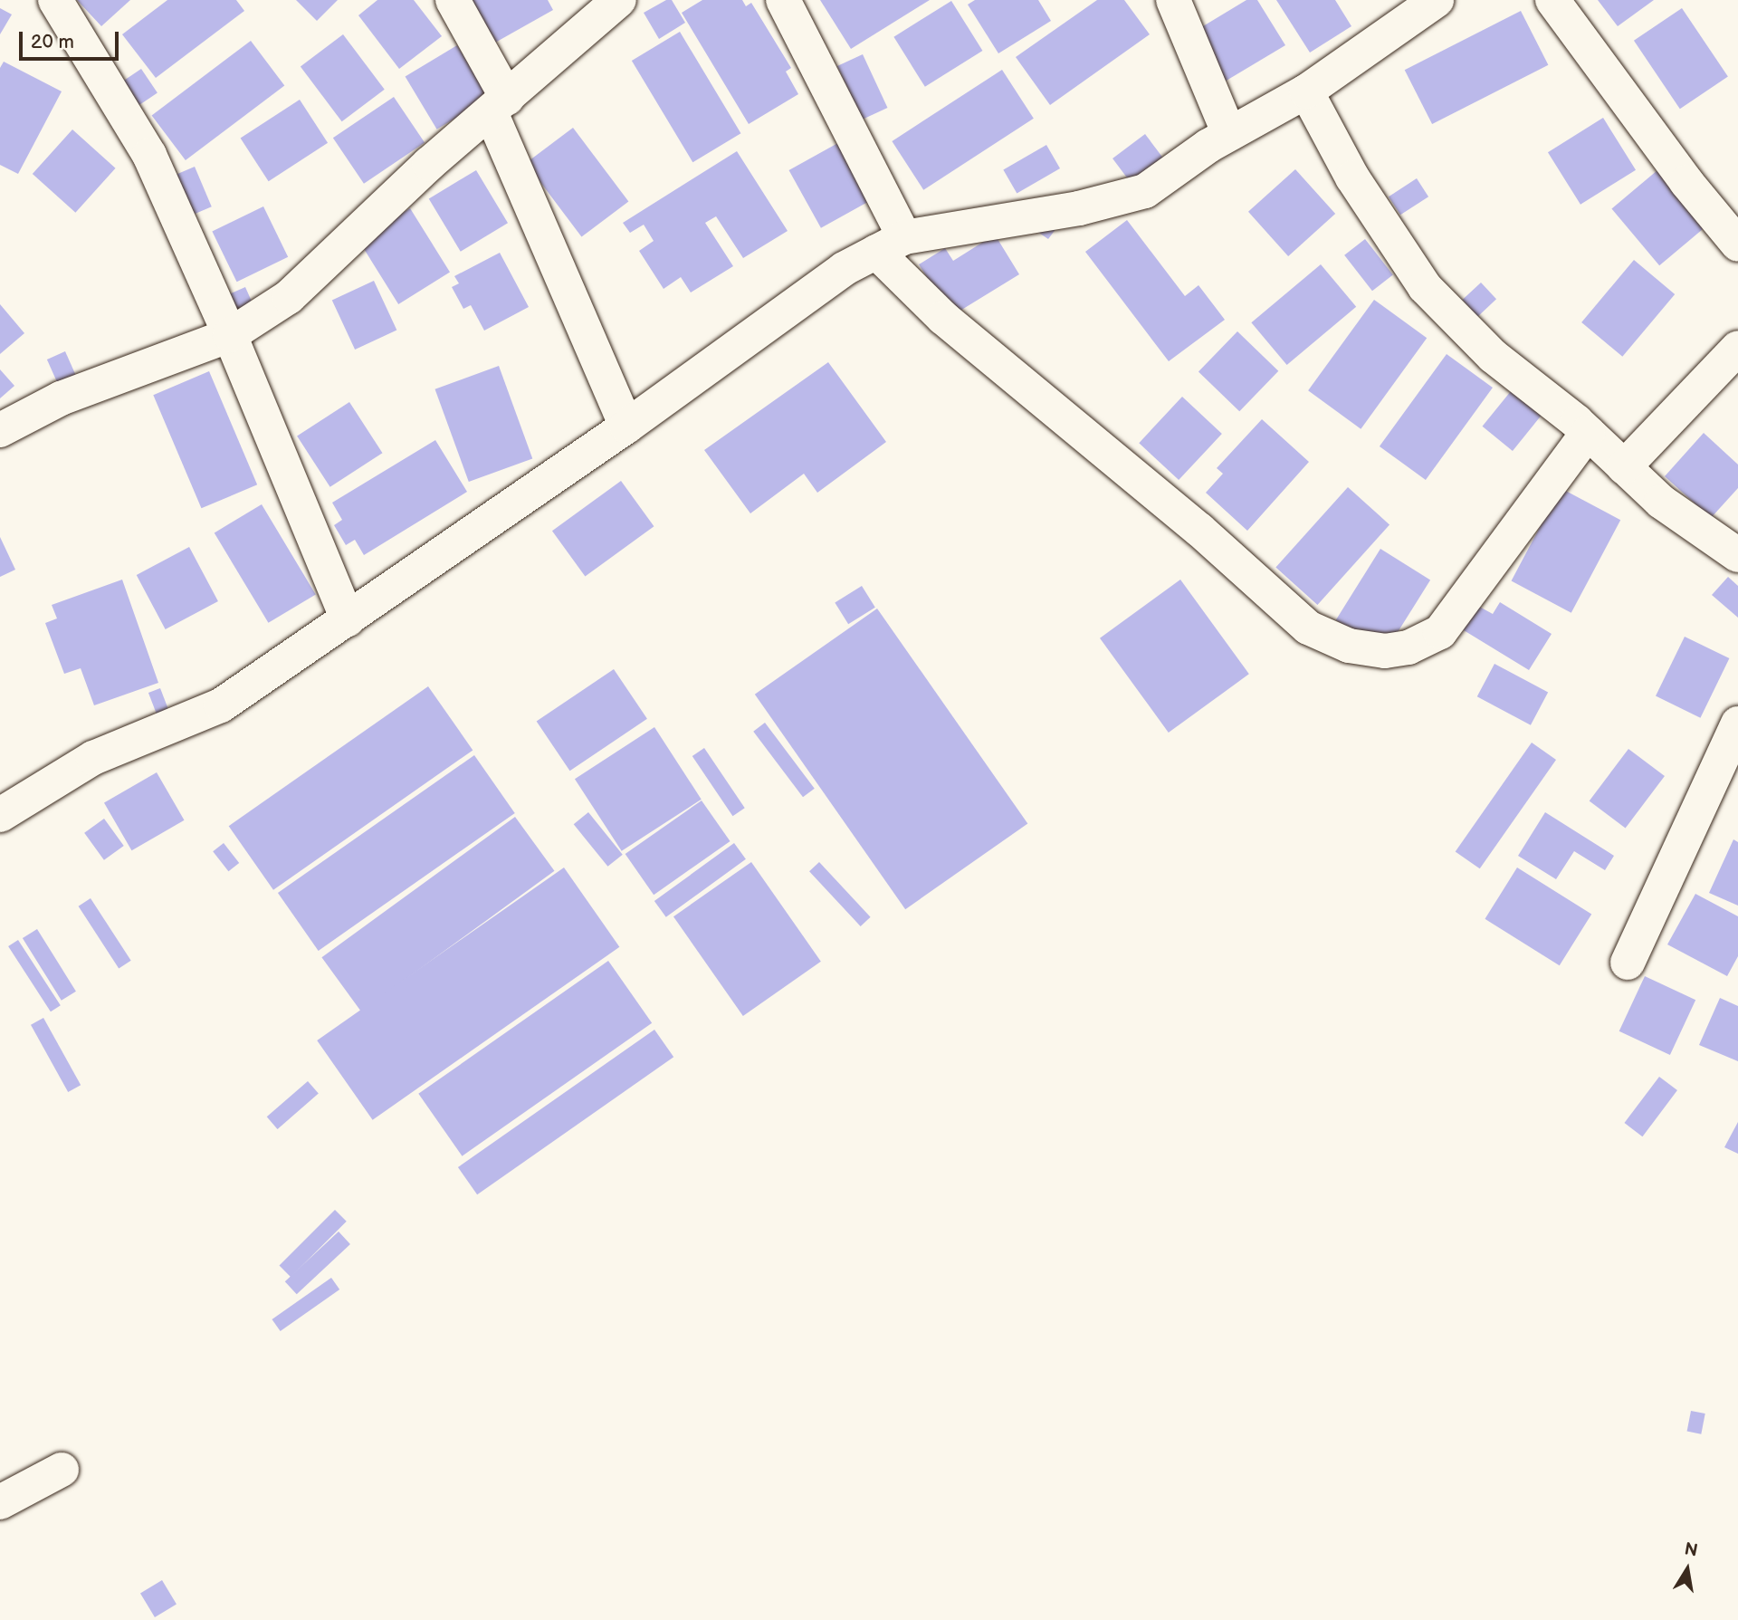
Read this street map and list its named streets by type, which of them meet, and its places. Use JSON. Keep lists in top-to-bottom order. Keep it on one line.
{"scale_bar":"20 m","north":"top"}
